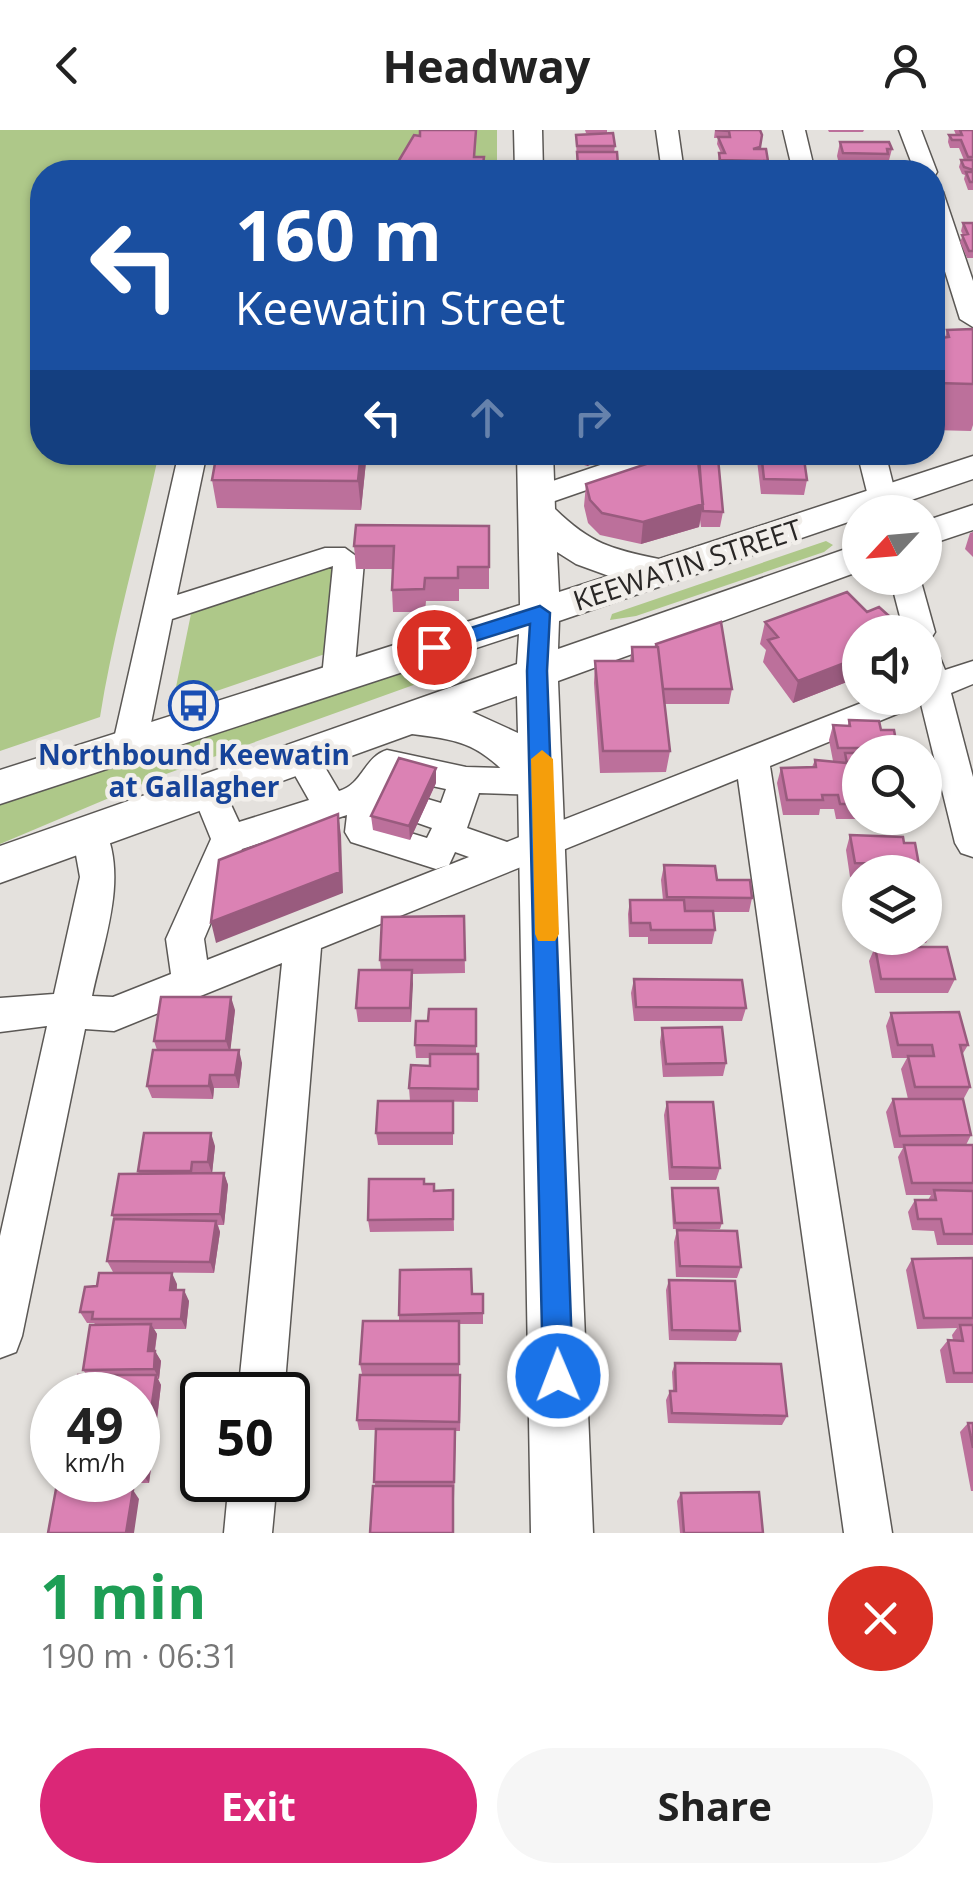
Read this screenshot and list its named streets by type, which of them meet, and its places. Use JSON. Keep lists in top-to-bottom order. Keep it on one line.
{"streets":{"main road":["KEEWATIN STREET"]},"places":{"bus stop":["Northbound Keewatin at Gallagher"]},"north":"bottom left","page":{"header":"Headway","turn":["160 m","Keewatin Street"],"speed":"49 km/h","limit":"50","heading":["1 min","190 m · 06:31"],"buttons":["Exit","Share"]}}
